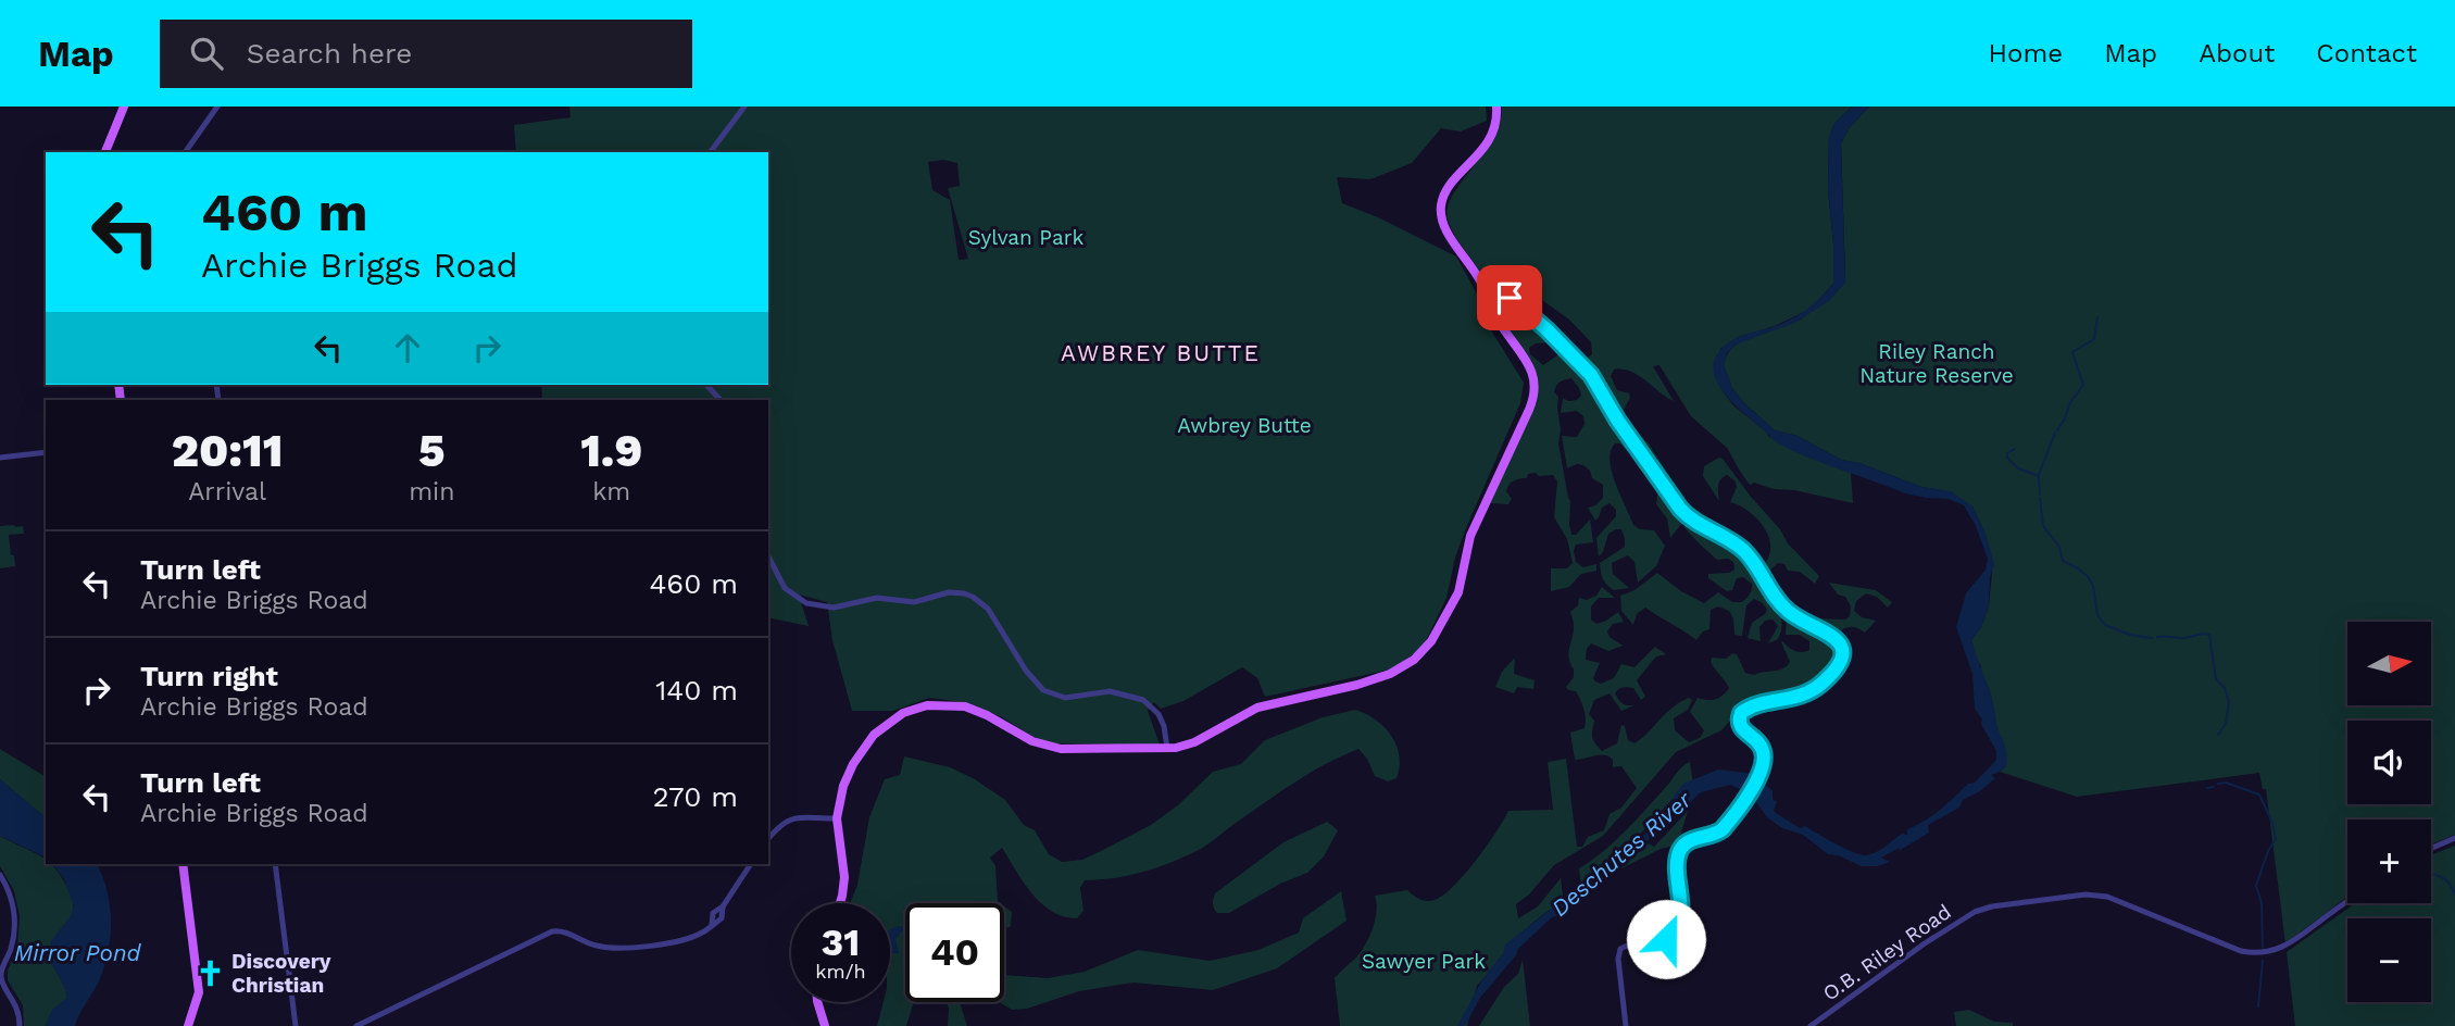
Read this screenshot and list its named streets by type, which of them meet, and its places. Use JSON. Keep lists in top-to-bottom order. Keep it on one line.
{"streets":{"street":["O.B. Riley Road"]},"districts":["AWBREY BUTTE"],"water":["Deschutes River","Mirror Pond"],"parks":["Sylvan Park","Riley Ranch Nature Reserve","Awbrey Butte","Sawyer Park"],"places":{"church":["Discovery Christian"]},"north":"right","page":{"header":"Map","search":"Search here","nav":["Home","Map","About","Contact"],"turn":["460 m","Archie Briggs Road"],"eta":["20:11","Arrival","5","min","1.9","km"],"list":[{"name":"Turn left","note":"Archie Briggs Road","value":"460 m"},{"name":"Turn right","note":"Archie Briggs Road","value":"140 m"},{"name":"Turn left","note":"Archie Briggs Road","value":"270 m"}],"map_buttons":["+","−"],"speed":"31 km/h","limit":"40"}}
